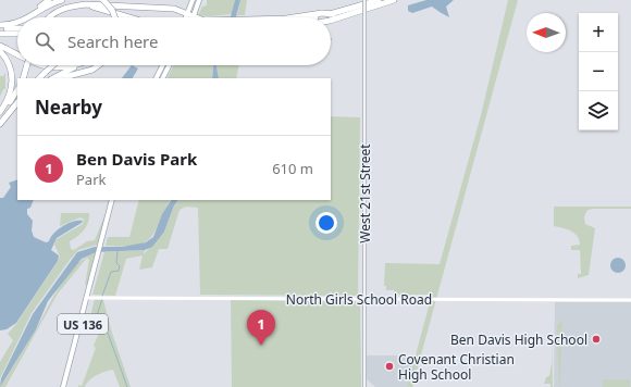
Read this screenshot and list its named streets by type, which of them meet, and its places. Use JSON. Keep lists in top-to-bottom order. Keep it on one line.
{"streets":{"main road":["North Girls School Road","US 136"],"street":["West 21st Street"]},"crossings":[["West 21st Street","North Girls School Road"],["North Girls School Road","US 136"]],"places":["Ben Davis High School","Covenant Christian High School"],"north":"left","page":{"map_buttons":["+","−"],"search":"Search here","heading":"Nearby","list":[{"mark":"1","name":"Ben Davis Park","note":"Park","value":"610 m"}],"pins":"1"}}
